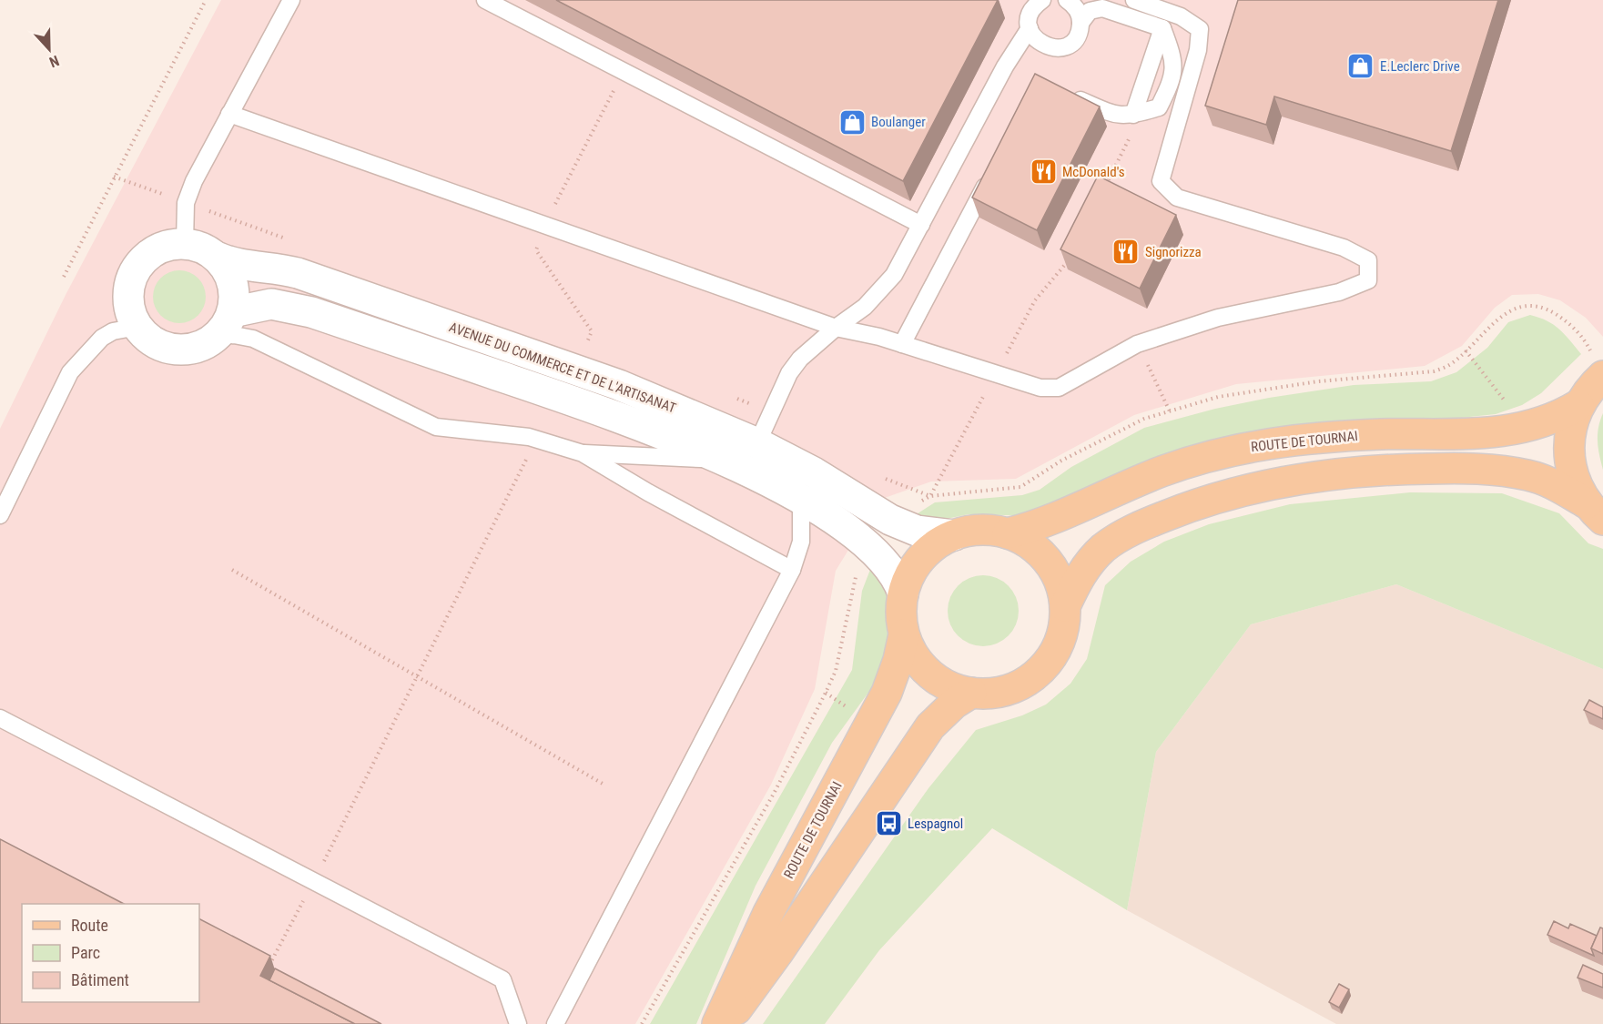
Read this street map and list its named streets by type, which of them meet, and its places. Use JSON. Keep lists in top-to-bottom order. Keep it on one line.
{"streets":{"main road":["ROUTE DE TOURNAI"],"street":["AVENUE DU COMMERCE ET DE L'ARTISANAT"]},"crossings":[["AVENUE DU COMMERCE ET DE L'ARTISANAT","ROUTE DE TOURNAI"]],"places":{"shop":["E.Leclerc Drive","Boulanger"],"restaurant":["McDonald's","Signorizza"],"bus stop":["Lespagnol"]},"legend":["Route","Parc","Bâtiment"],"north":"bottom"}
